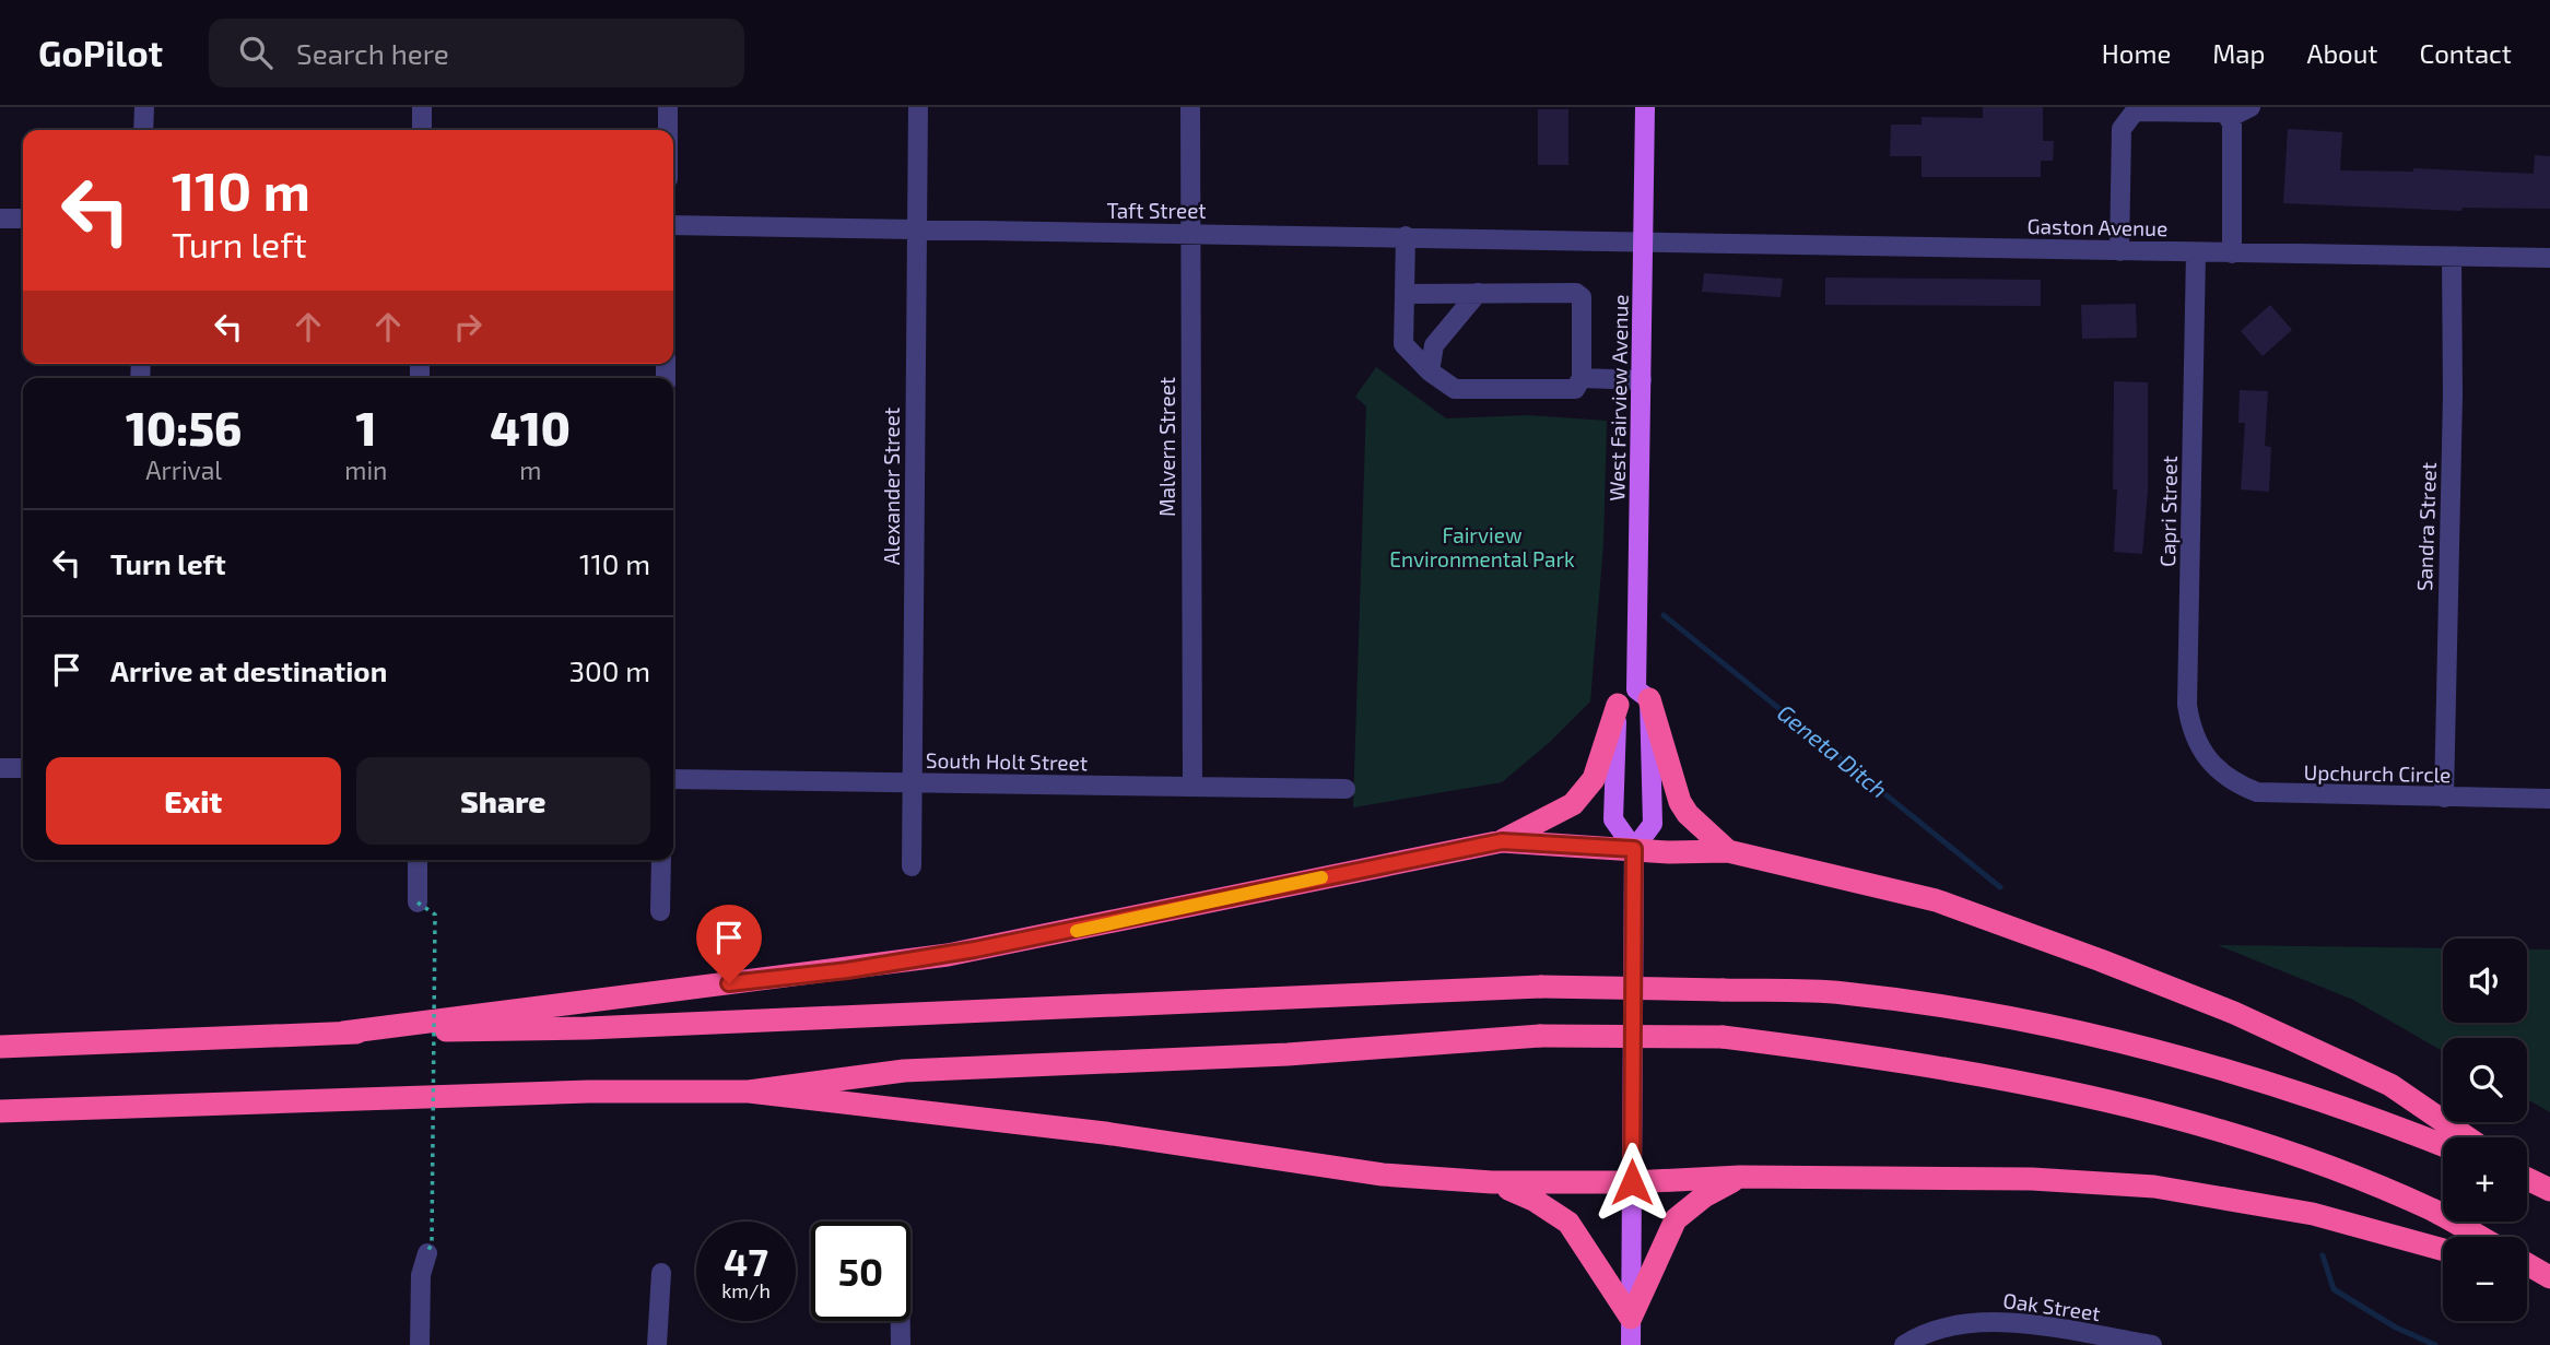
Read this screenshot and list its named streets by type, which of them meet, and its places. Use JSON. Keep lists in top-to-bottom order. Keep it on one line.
{"streets":{"main road":["West Fairview Avenue"],"street":["Taft Street","Gaston Avenue","Malvern Street","Alexander Street","Capri Street","Sandra Street","South Holt Street","Upchurch Circle","Oak Street"]},"crossings":[["Taft Street","Gaston Avenue"],["Taft Street","West Fairview Avenue"],["Taft Street","Malvern Street"],["Taft Street","Alexander Street"],["Gaston Avenue","West Fairview Avenue"],["Gaston Avenue","Capri Street"],["Gaston Avenue","Sandra Street"],["Malvern Street","South Holt Street"],["Alexander Street","South Holt Street"],["Capri Street","Upchurch Circle"],["Sandra Street","Upchurch Circle"]],"water":["Geneta Ditch"],"parks":["Fairview Environmental Park"],"page":{"header":"GoPilot","search":"Search here","nav":["Home","Map","About","Contact"],"turn":["110 m","Turn left"],"eta":["10:56","Arrival","1","min","410","m"],"list":[{"name":"Turn left","value":"110 m"},{"name":"Arrive at destination","value":"300 m"}],"buttons":["Exit","Share"],"map_buttons":["+","−"],"speed":"47 km/h","limit":"50"}}
